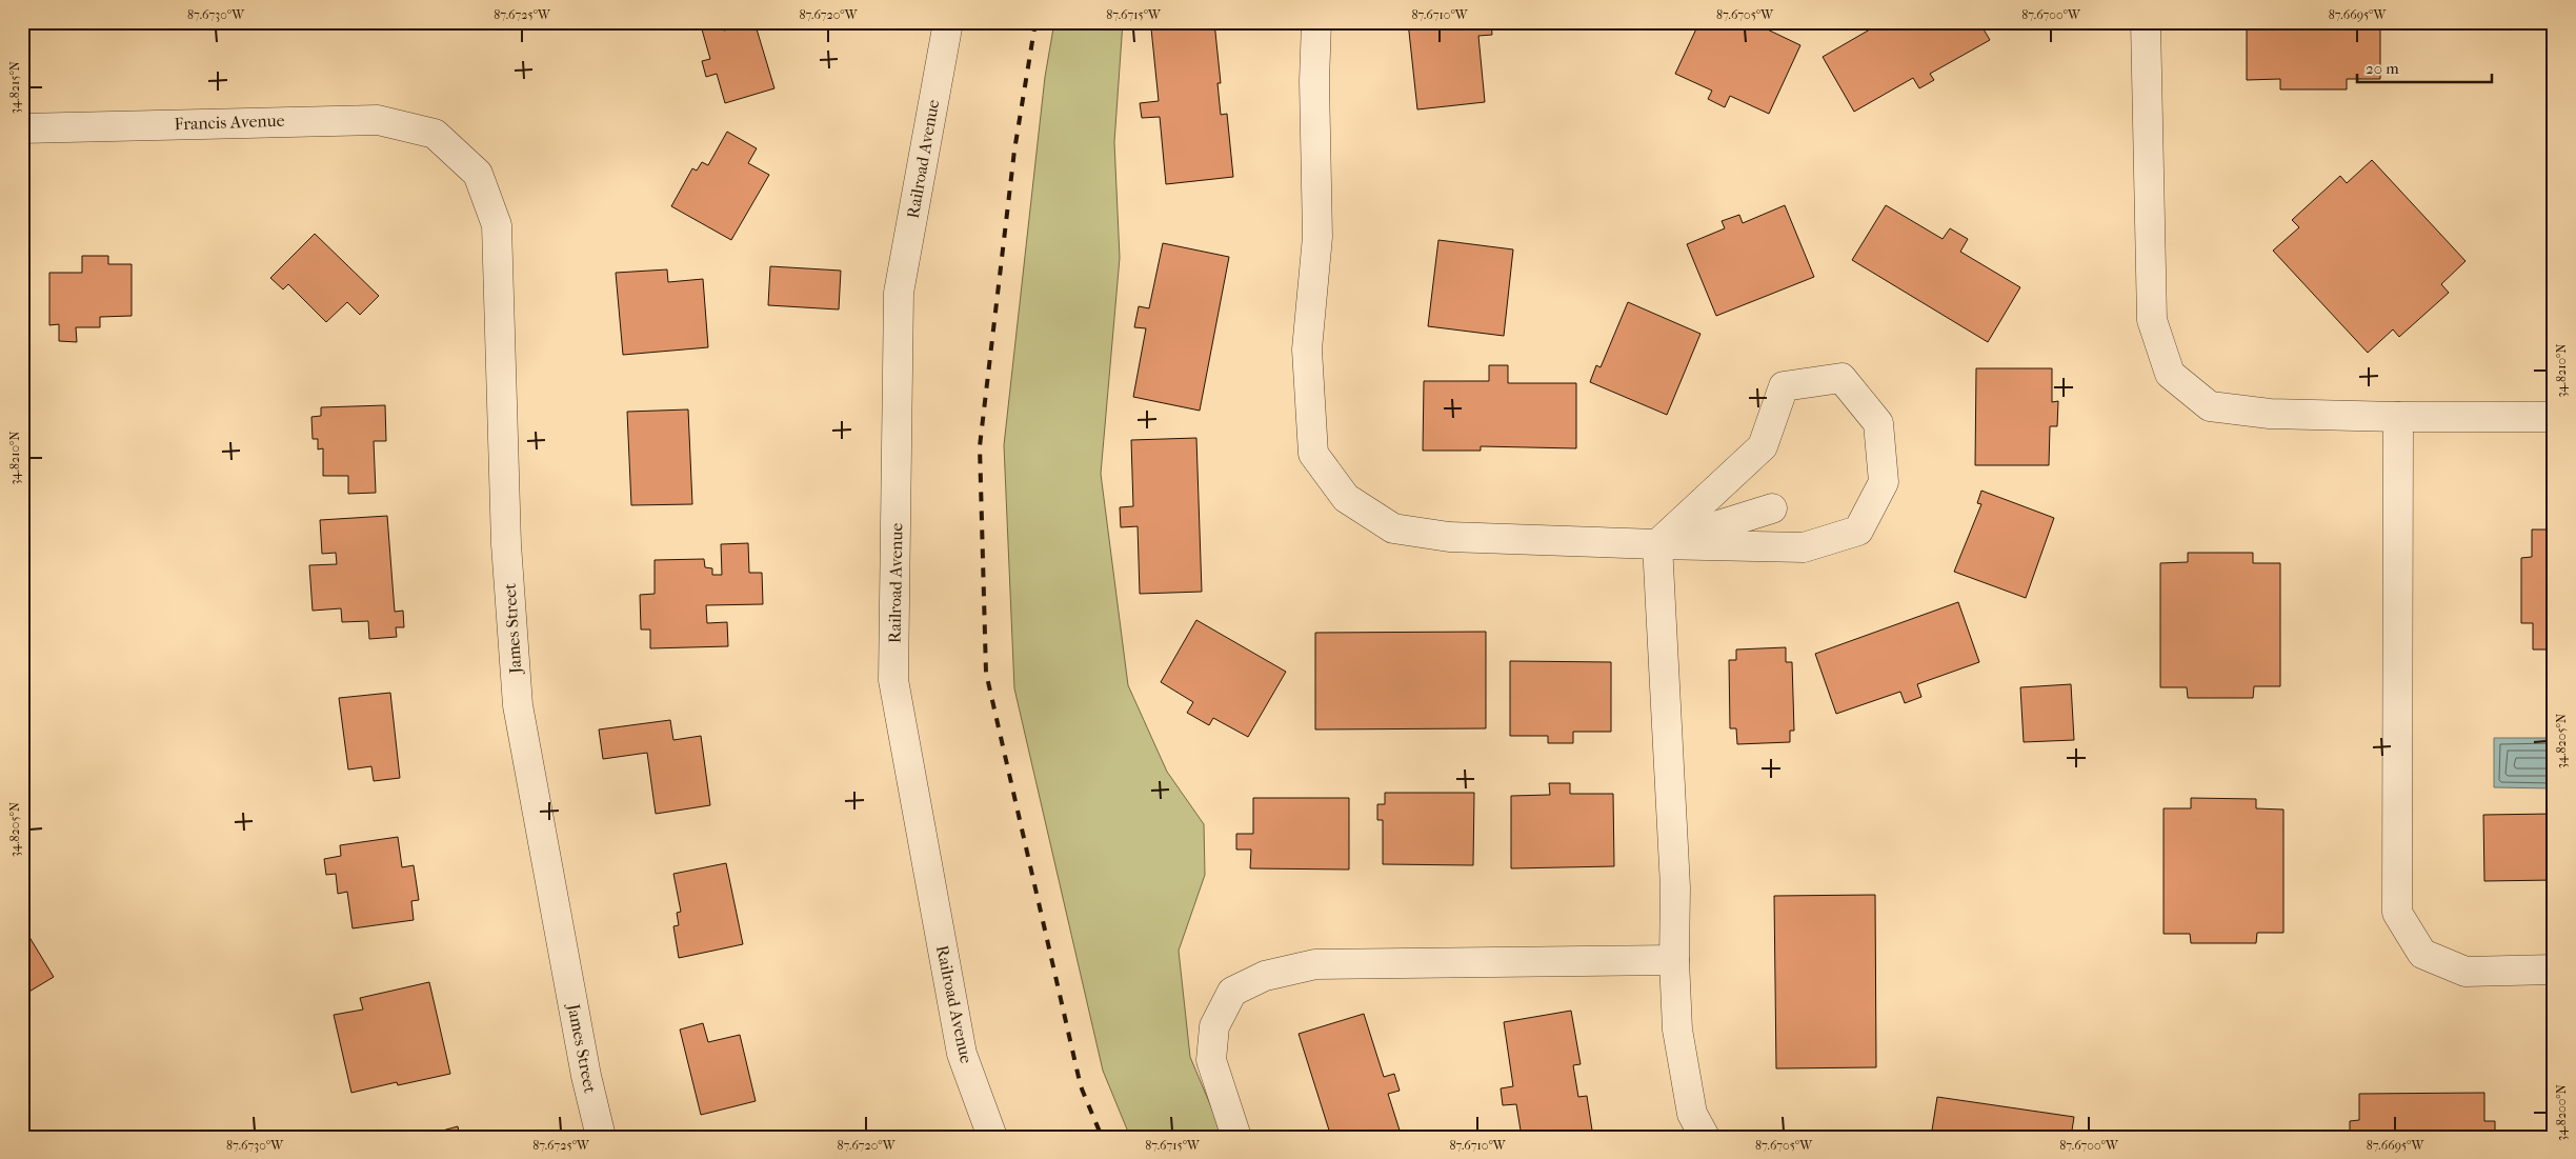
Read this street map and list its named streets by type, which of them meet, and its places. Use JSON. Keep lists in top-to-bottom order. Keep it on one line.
{"streets":{"street":["Francis Avenue","Railroad Avenue","James Street"]},"crossings":[["Francis Avenue","James Street"]],"scale_bar":"20 m","coordinates":["87.6730°W","87.6725°W","87.6720°W","87.6715°W","87.6710°W","87.6705°W","87.6700°W","87.6695°W","34.8215°N","34.8210°N","34.8205°N","34.8200°N"]}
